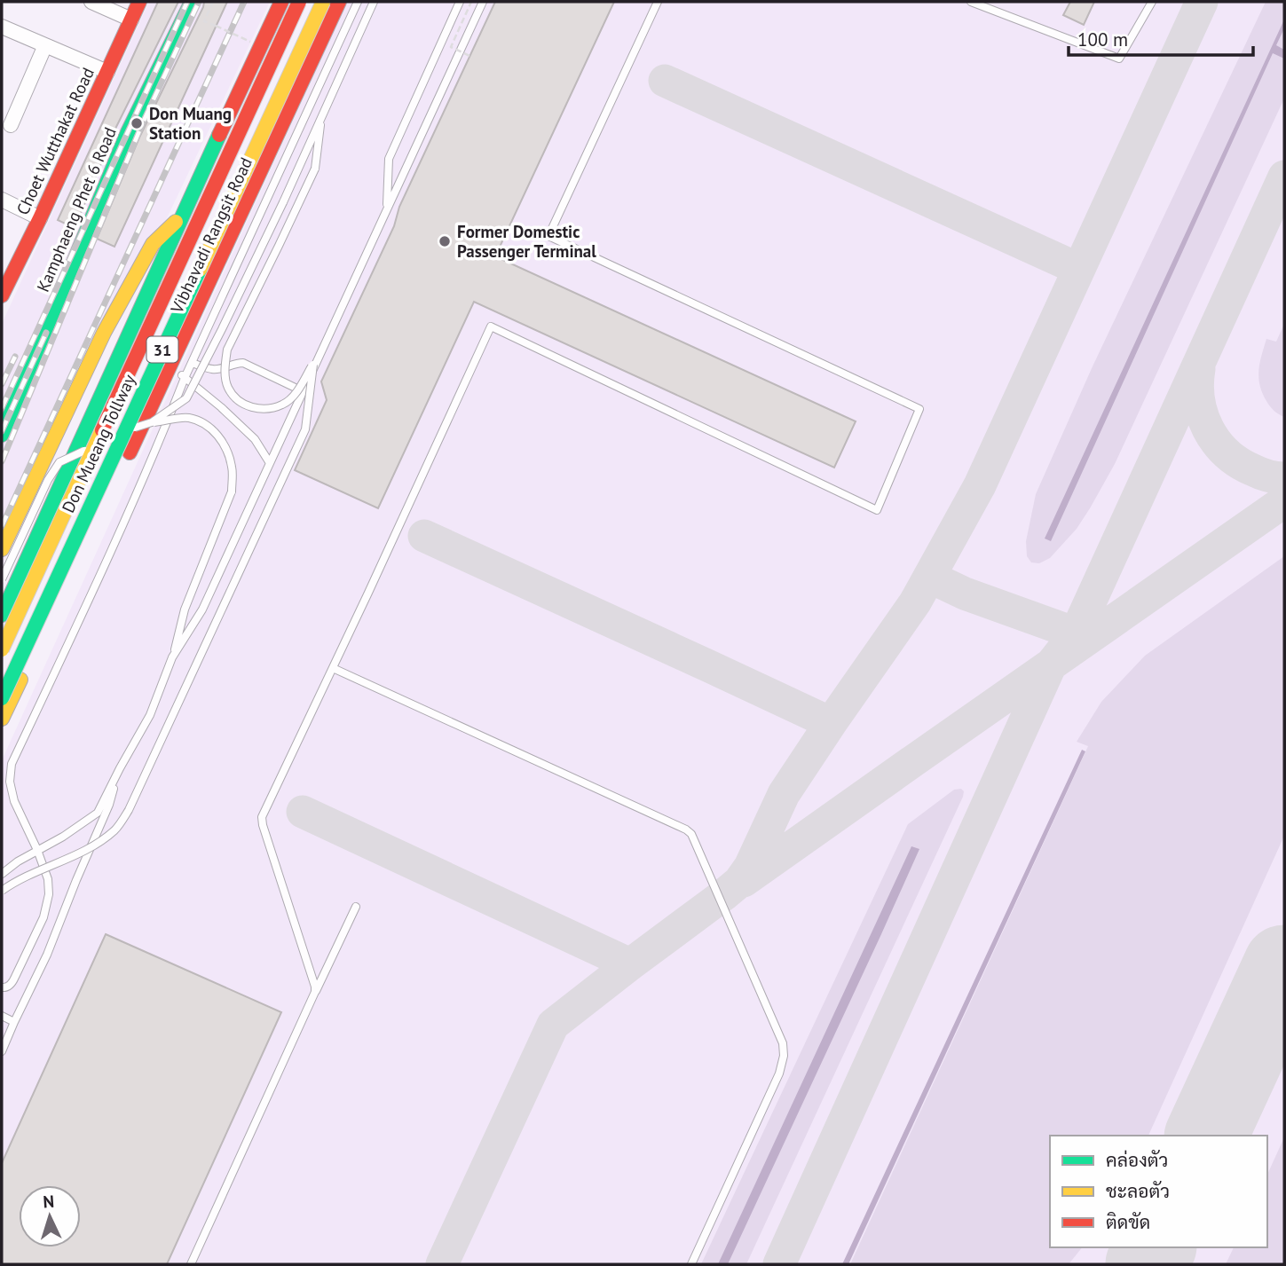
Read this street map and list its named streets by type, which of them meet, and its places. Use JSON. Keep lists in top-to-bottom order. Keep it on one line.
{"streets":{"main road":["Choet Wutthakat Road","Kamphaeng Phet 6 Road","Vibhavadi Rangsit Road","31","Don Mueang Tollway"]},"places":["Don Muang Station","Former Domestic Passenger Terminal"],"legend":["คล่องตัว","ชะลอตัว","ติดขัด"],"scale_bar":"100 m","north":"top"}
